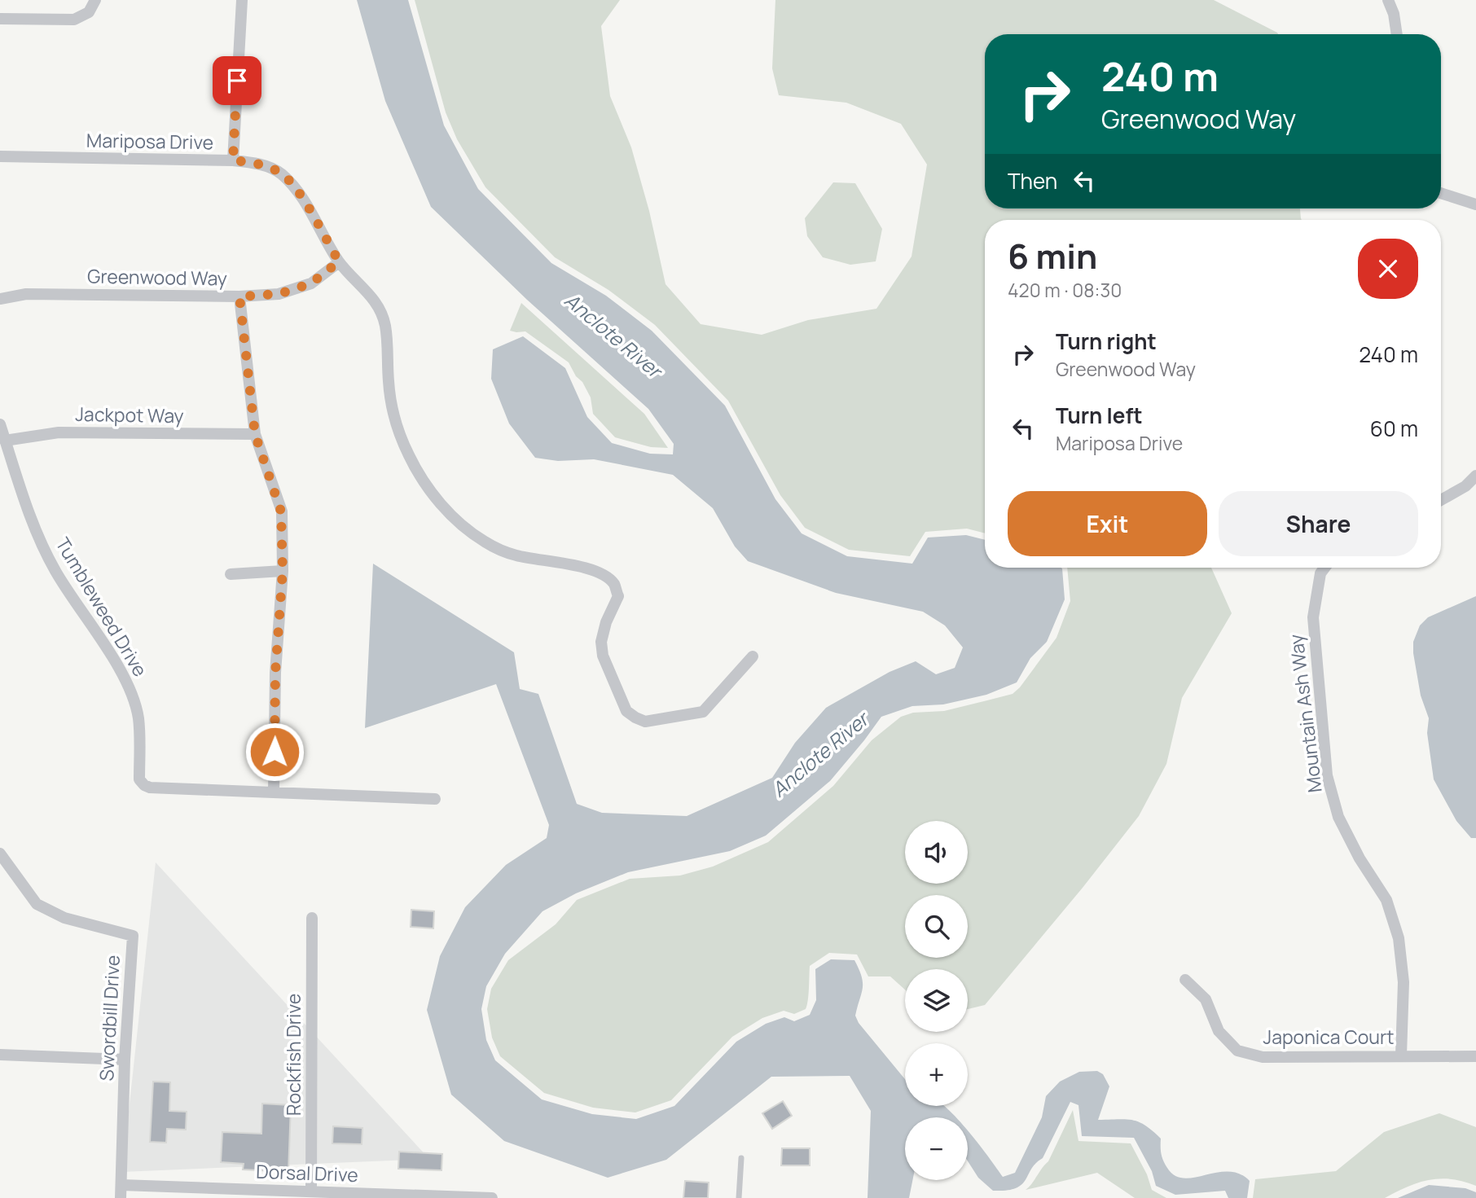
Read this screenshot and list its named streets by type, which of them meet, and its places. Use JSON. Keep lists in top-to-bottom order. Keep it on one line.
{"streets":{"street":["Mariposa Drive","Greenwood Way","Jackpot Way","Tumbleweed Drive","Mountain Ash Way","Swordbill Drive","Japonica Court","Rockfish Drive","Dorsal Drive"]},"crossings":[["Mariposa Drive","Greenwood Way"],["Jackpot Way","Tumbleweed Drive"],["Mountain Ash Way","Japonica Court"],["Swordbill Drive","Dorsal Drive"],["Rockfish Drive","Dorsal Drive"]],"water":["Anclote River"],"page":{"turn":["240 m","Greenwood Way"],"then":"Then","heading":["6 min","420 m · 08:30"],"list":[{"name":"Turn right","note":"Greenwood Way","value":"240 m"},{"name":"Turn left","note":"Mariposa Drive","value":"60 m"}],"buttons":["Exit","Share"],"map_buttons":["+","−"]}}
